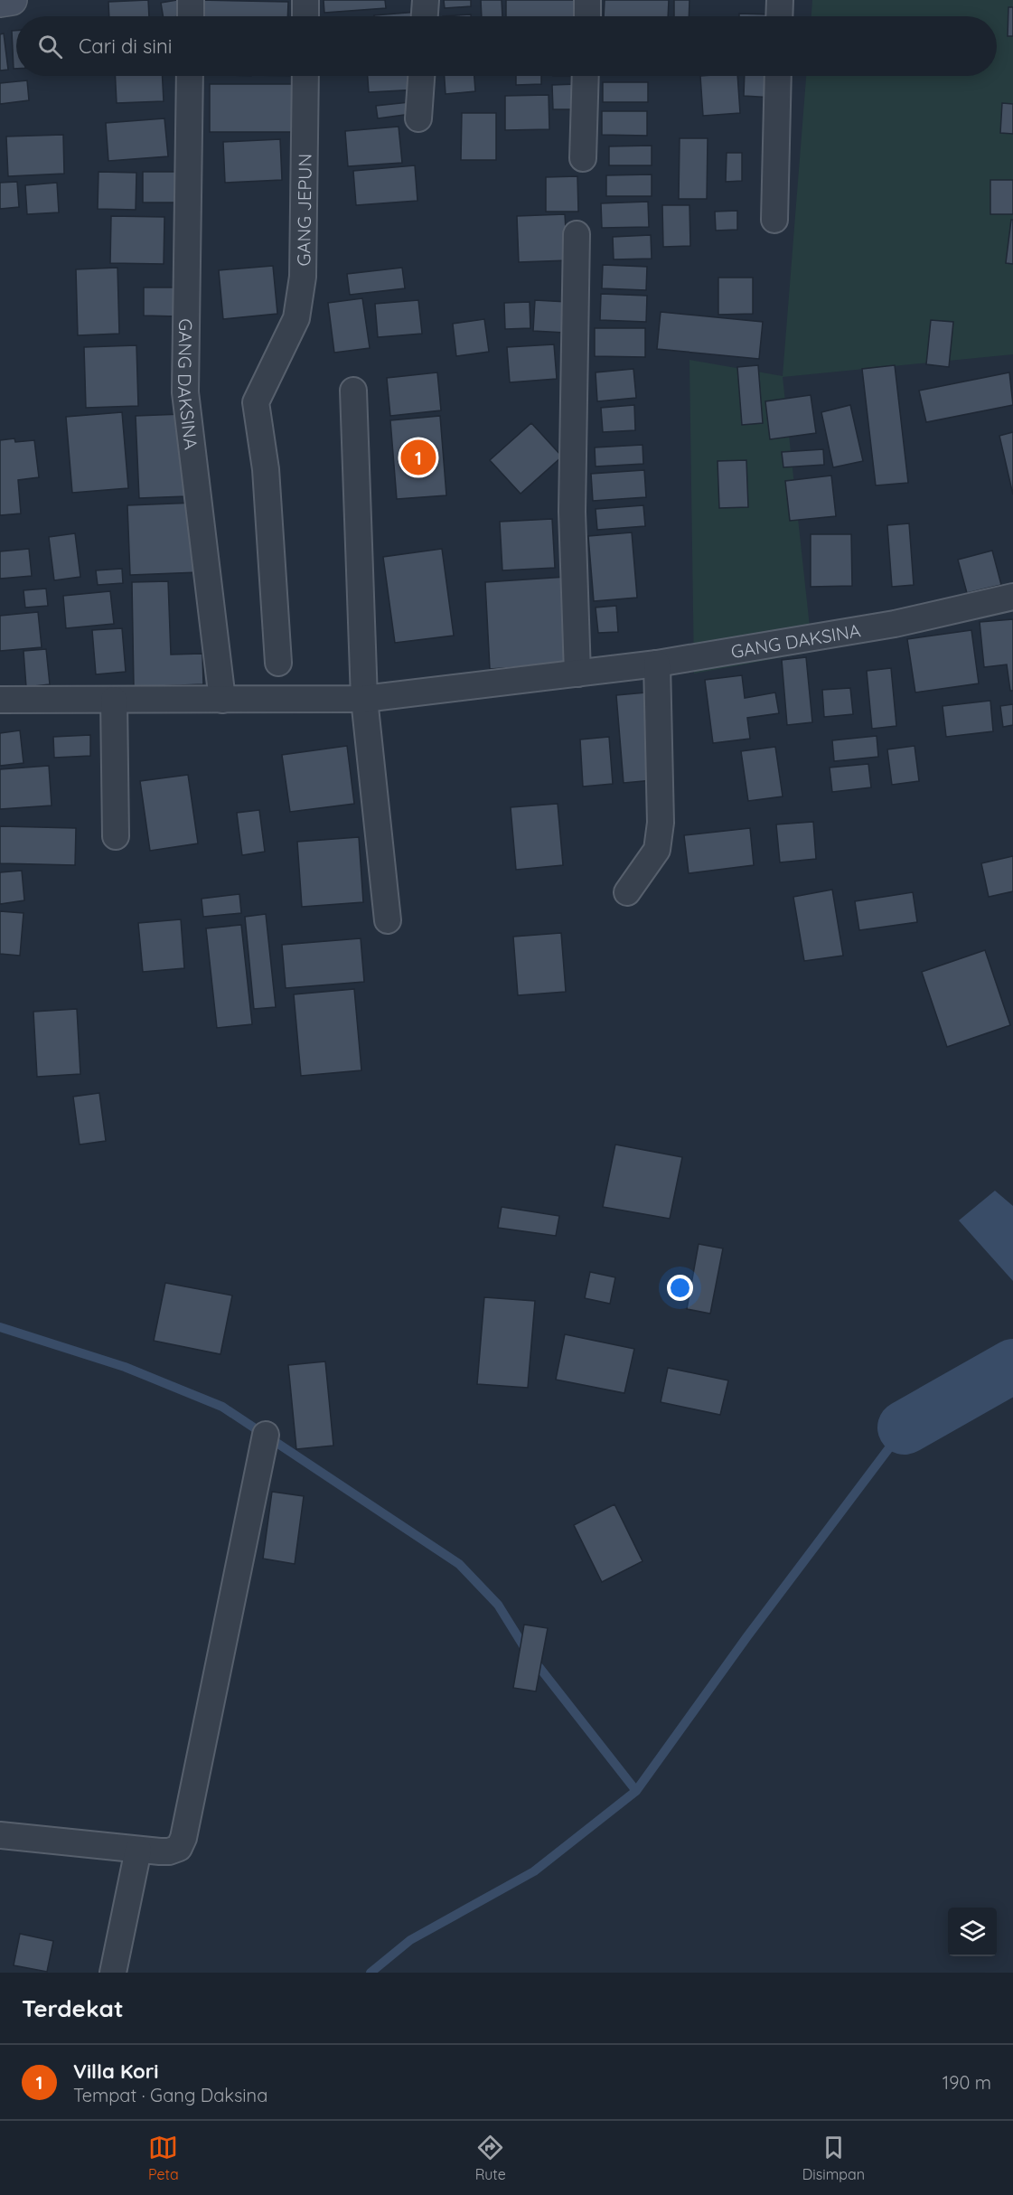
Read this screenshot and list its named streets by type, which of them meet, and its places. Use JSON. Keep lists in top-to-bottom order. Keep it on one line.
{"streets":{"street":["GANG JEPUN","GANG DAKSINA"]},"page":{"search":"Cari di sini","pins":"1","heading":"Terdekat","list":[{"mark":"1","name":"Villa Kori","note":"Tempat · Gang Daksina","value":"190 m"}],"nav":["Peta","Rute","Disimpan"]}}
